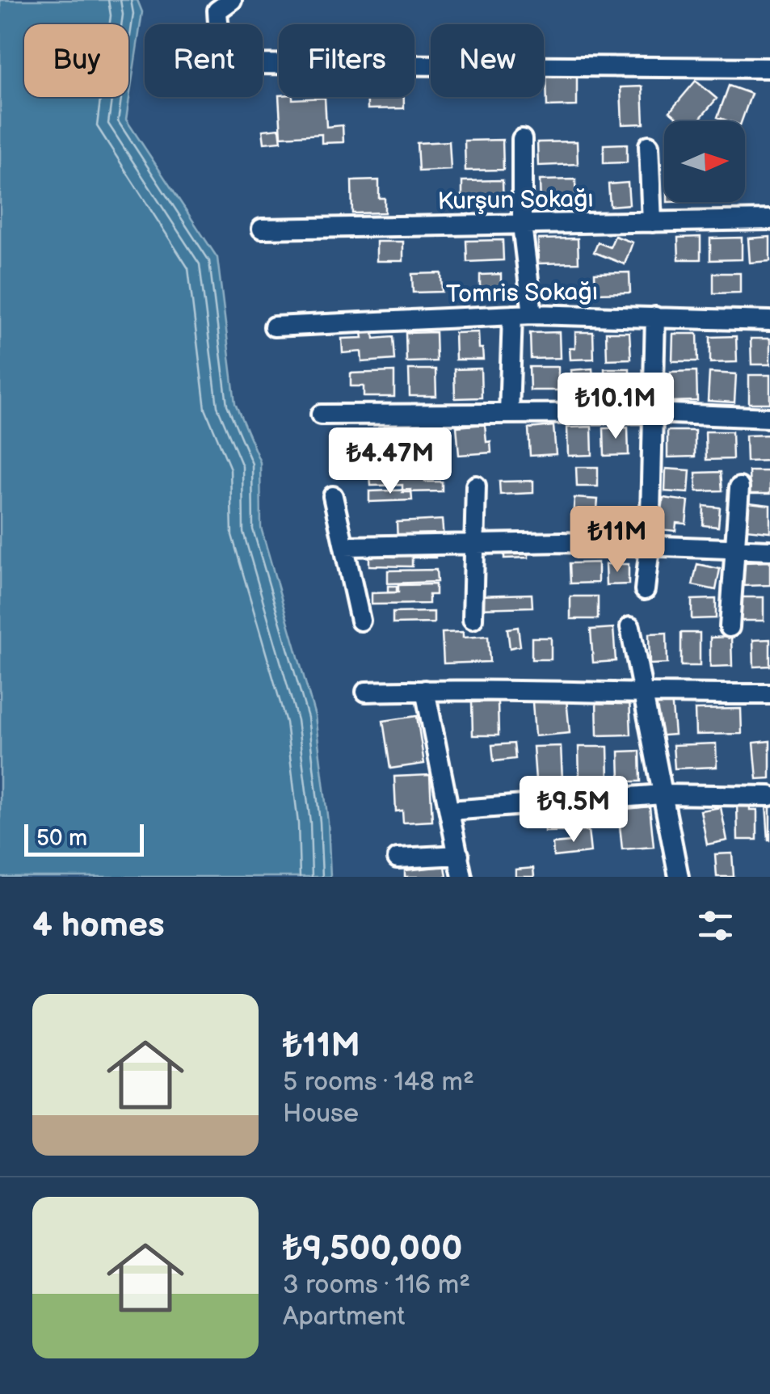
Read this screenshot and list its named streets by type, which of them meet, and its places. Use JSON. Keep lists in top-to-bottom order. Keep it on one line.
{"streets":{"street":["Kurşun Sokağı","Tomris Sokağı"]},"scale_bar":"50 m","north":"right","page":{"chip":["Buy","Rent","Filters","New"],"price":["₺10.1M","₺4.47M","₺11M","₺9.5M"],"scale":"50 m","heading":"4 homes","list":[{"name":"₺11M","note":"5 rooms · 148 m² · House"},{"name":"₺9,500,000","note":"3 rooms · 116 m² · Apartment"}]}}
